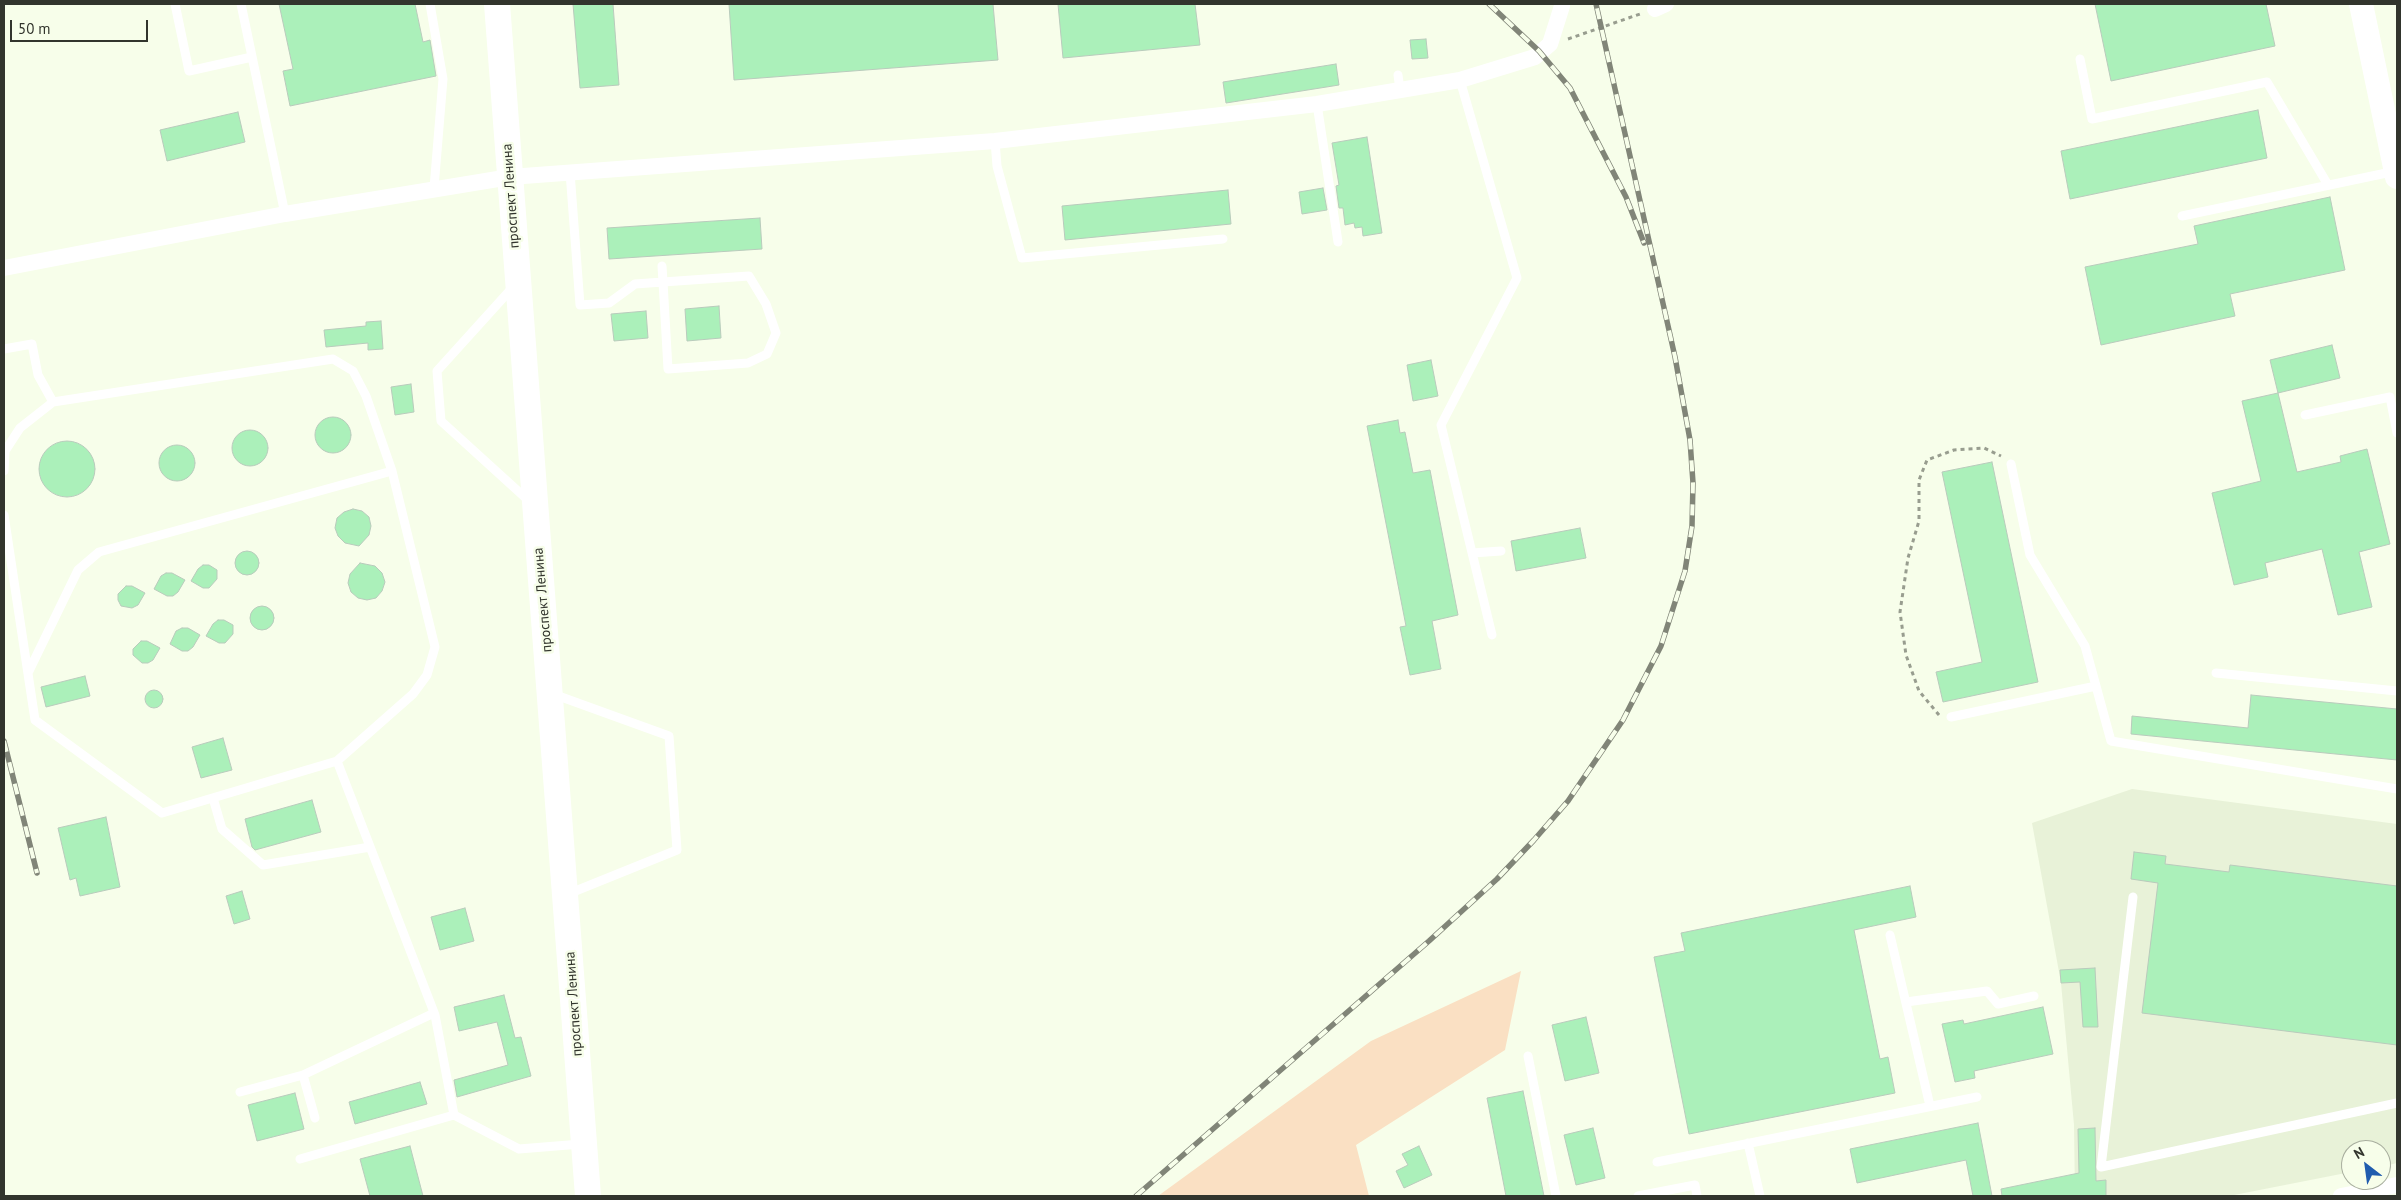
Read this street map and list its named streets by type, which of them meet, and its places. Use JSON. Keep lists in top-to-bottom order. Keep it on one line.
{"streets":{"main road":["проспект Ленина"]},"scale_bar":"50 m","north":"top left"}
